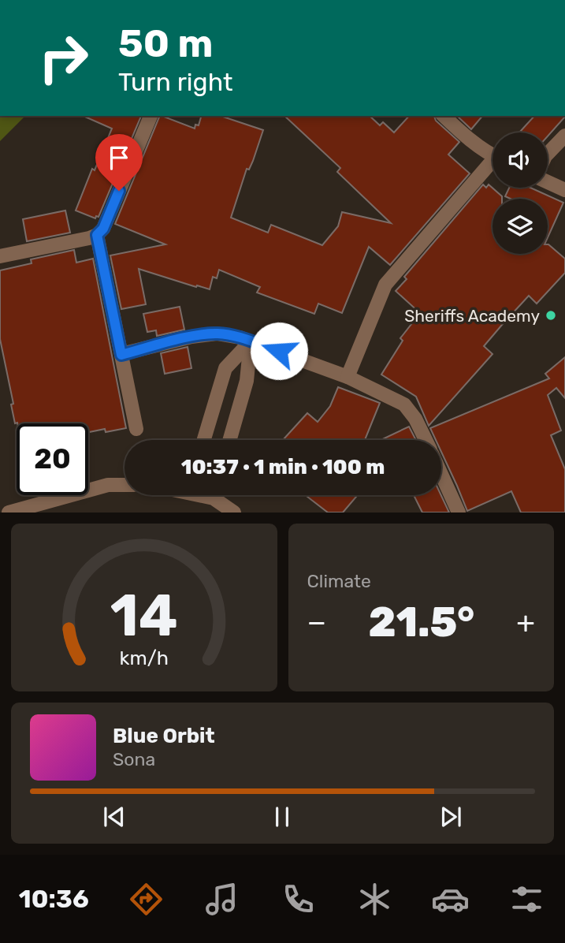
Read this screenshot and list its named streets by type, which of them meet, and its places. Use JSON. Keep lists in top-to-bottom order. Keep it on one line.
{"places":["Sheriffs Academy"],"page":{"turn":["50 m","Turn right"],"limit":"20","trip":"10:37 · 1 min · 100 m","tile":"Climate","heat":["−","21.5°","+"],"song":["Blue Orbit","Sona"],"tabs":"10:36","gauge":["14","km/h"]}}
